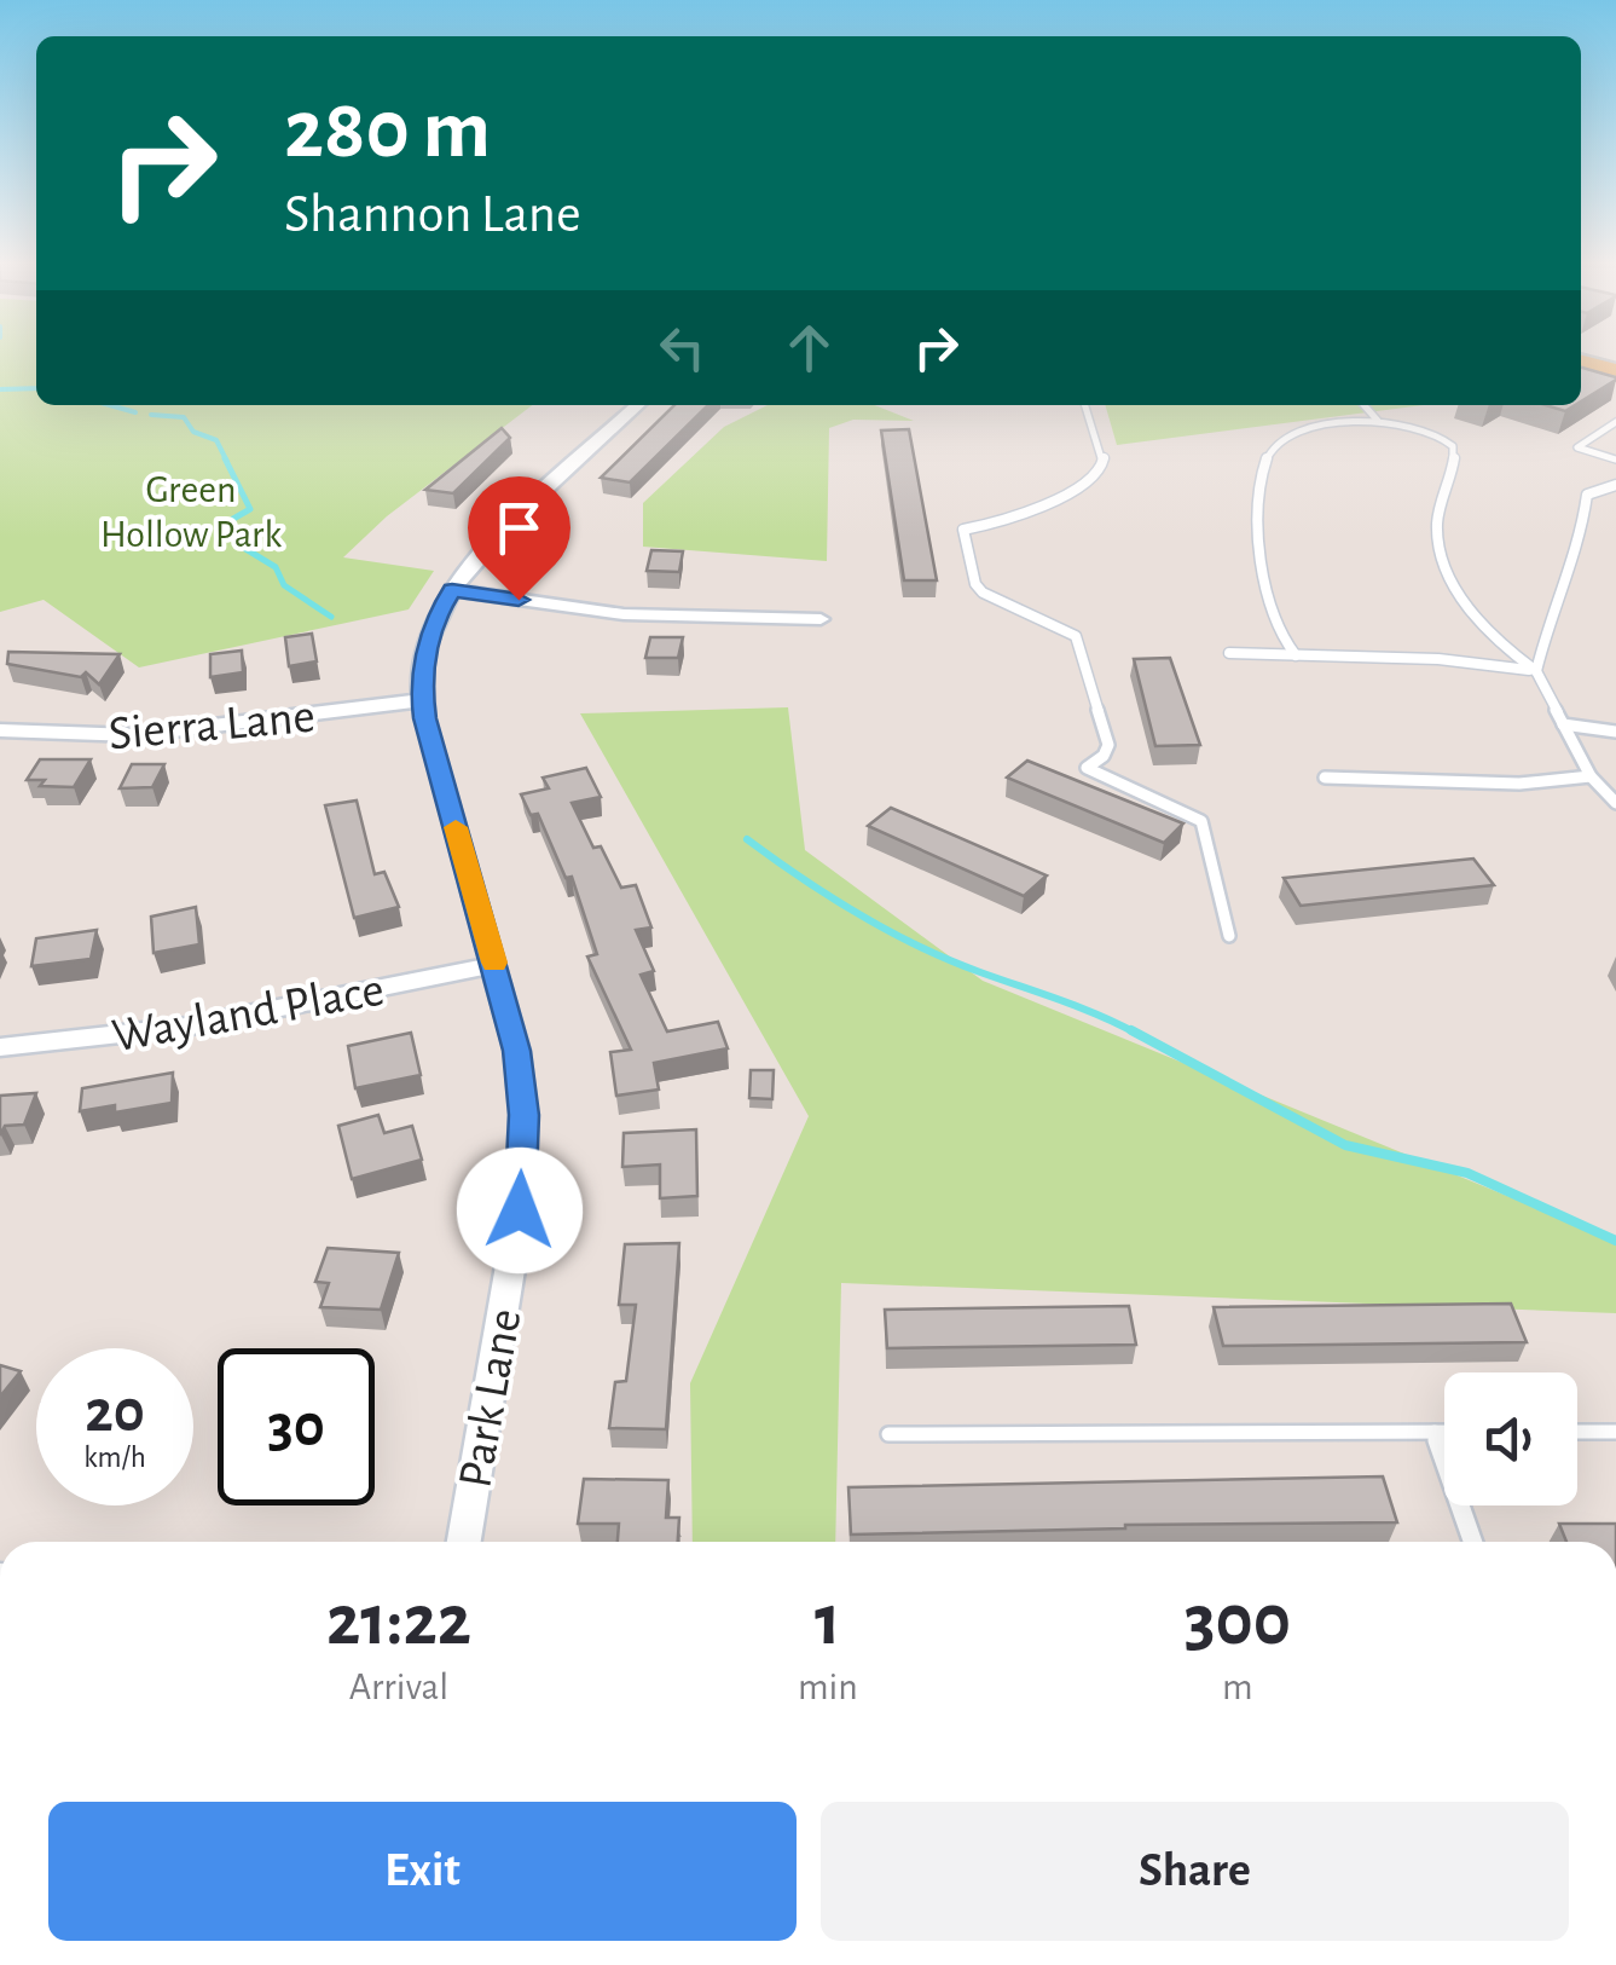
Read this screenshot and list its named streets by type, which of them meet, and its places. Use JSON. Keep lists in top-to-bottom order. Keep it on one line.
{"streets":{"street":["Sierra Lane","Wayland Place","Park Lane"]},"crossings":[["Sierra Lane","Park Lane"],["Wayland Place","Park Lane"]],"parks":["Green Hollow Park"],"page":{"turn":["280 m","Shannon Lane"],"speed":"20 km/h","limit":"30","eta":["21:22","Arrival","1","min","300","m"],"buttons":["Exit","Share"]}}
